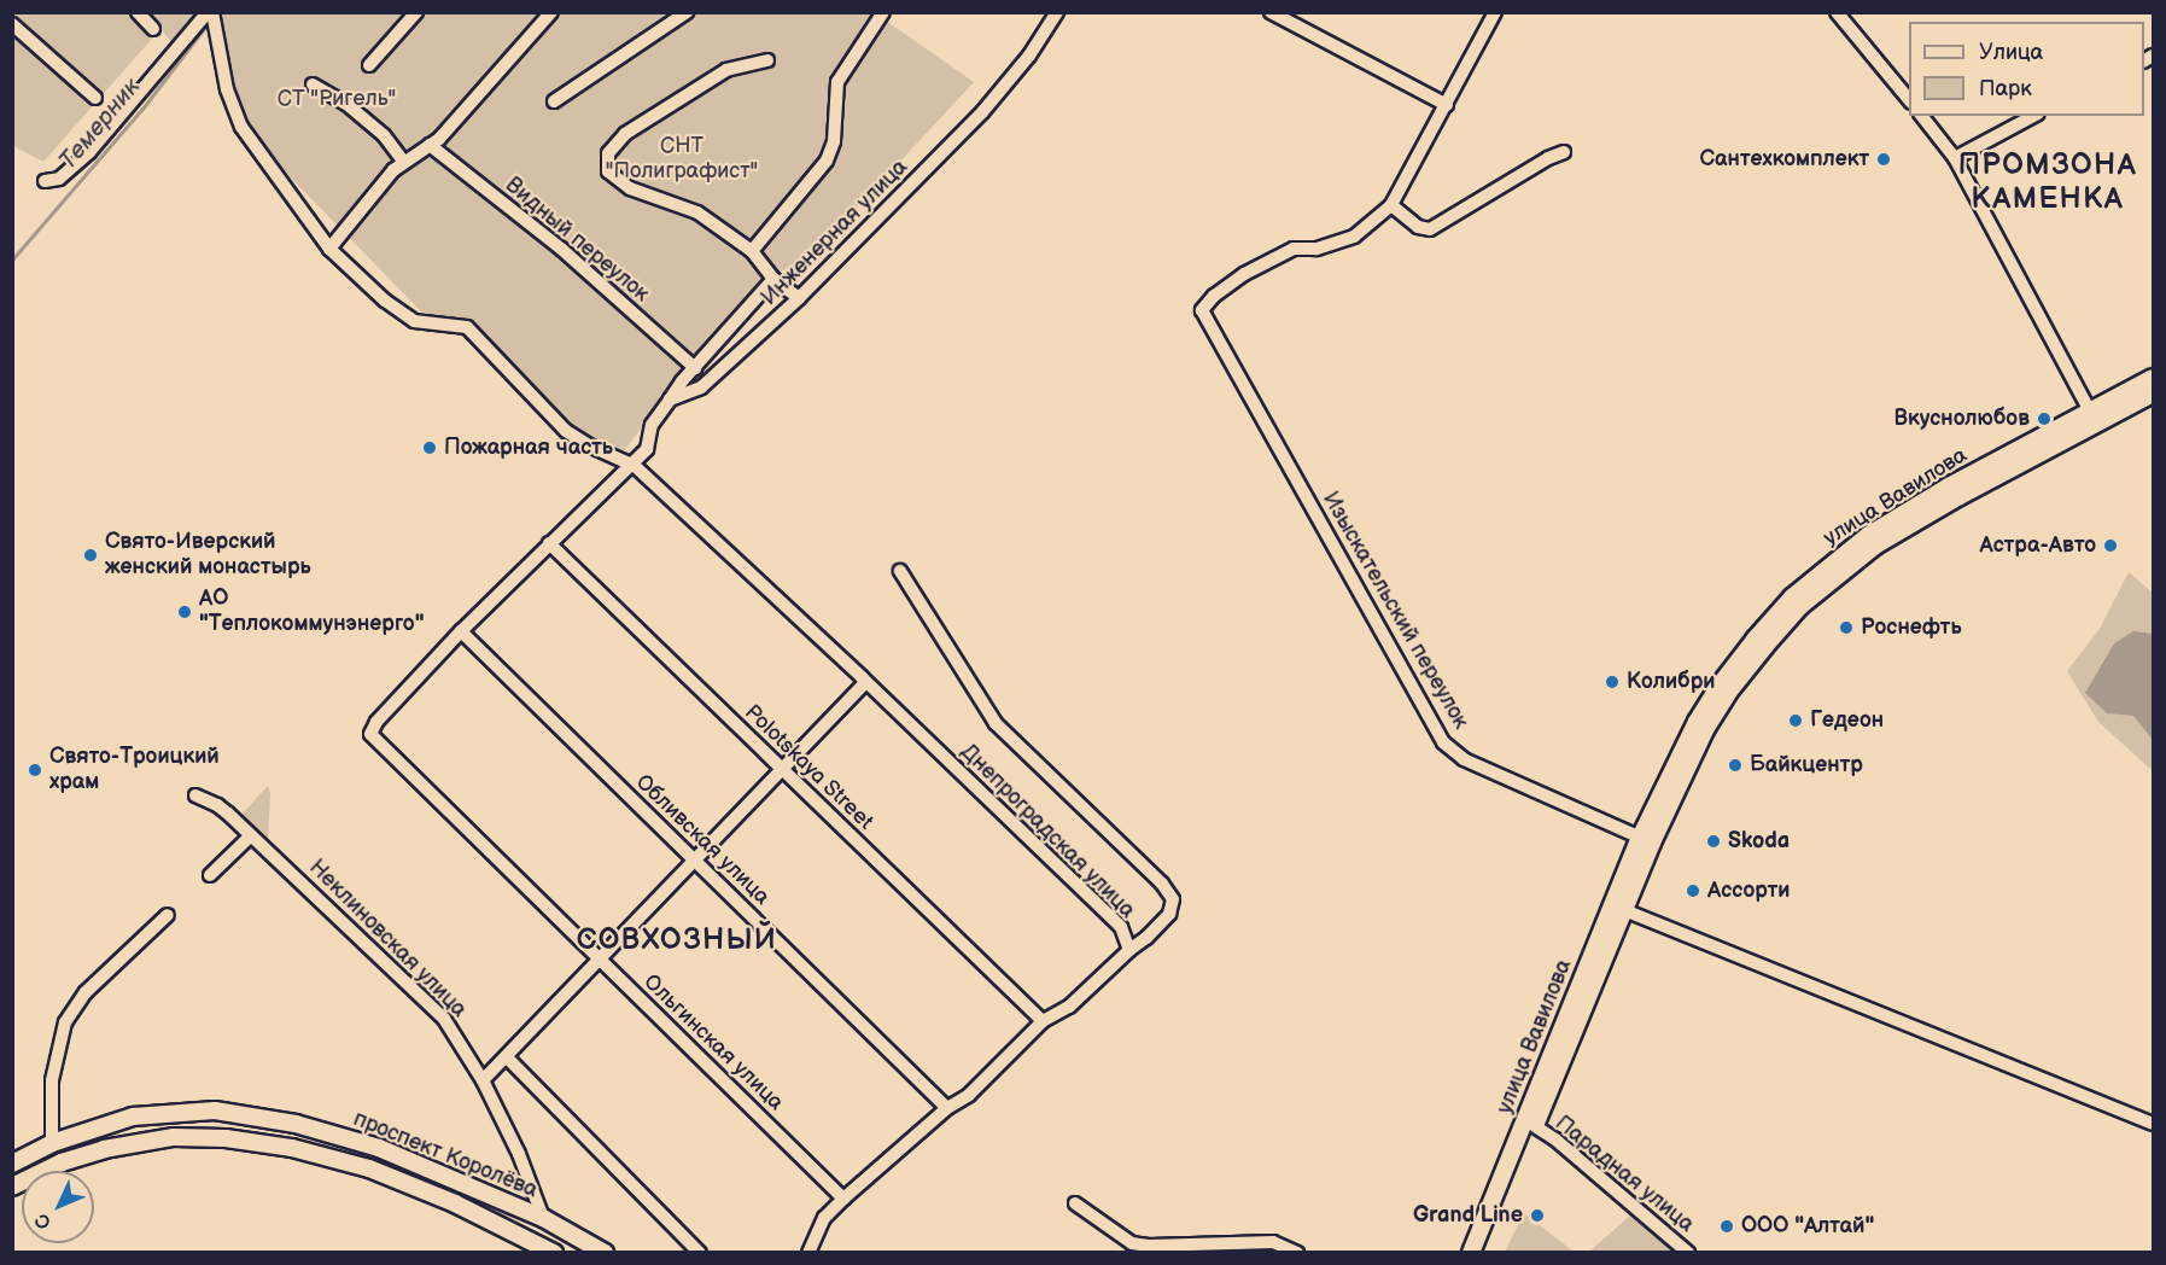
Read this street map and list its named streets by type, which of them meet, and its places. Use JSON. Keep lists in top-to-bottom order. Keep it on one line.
{"streets":{"main road":["улица Вавилова","проспект Королёва"],"street":["Инженерная улица","Видный переулок","Изыскательский переулок","Polotskaya Street","Днепроградская улица","Обливская улица","Неклиновская улица","Ольгинская улица","Парадная улица"]},"crossings":[["улица Вавилова","Изыскательский переулок"],["улица Вавилова","Парадная улица"],["Обливская улица","Ольгинская улица"],["Неклиновская улица","проспект Королёва"]],"districts":["ПРОМЗОНА КАМЕНКА","СОВХОЗНЫЙ"],"water":["Темерник"],"parks":["СТ \"Ригель\"","СНТ \"Полиграфист\""],"places":["Сантехкомплект","Вкуснолюбов","Пожарная часть","Астра-Авто","Свято-Иверский женский монастырь","АО \"Теплокоммунэнерго\"","Роснефть","Колибри","Гедеон","Байкцентр","Свято-Троицкий храм","Skoda","Ассорти","Grand Line","ООО \"Алтай\""],"legend":["Улица","Парк"],"north":"bottom left"}
